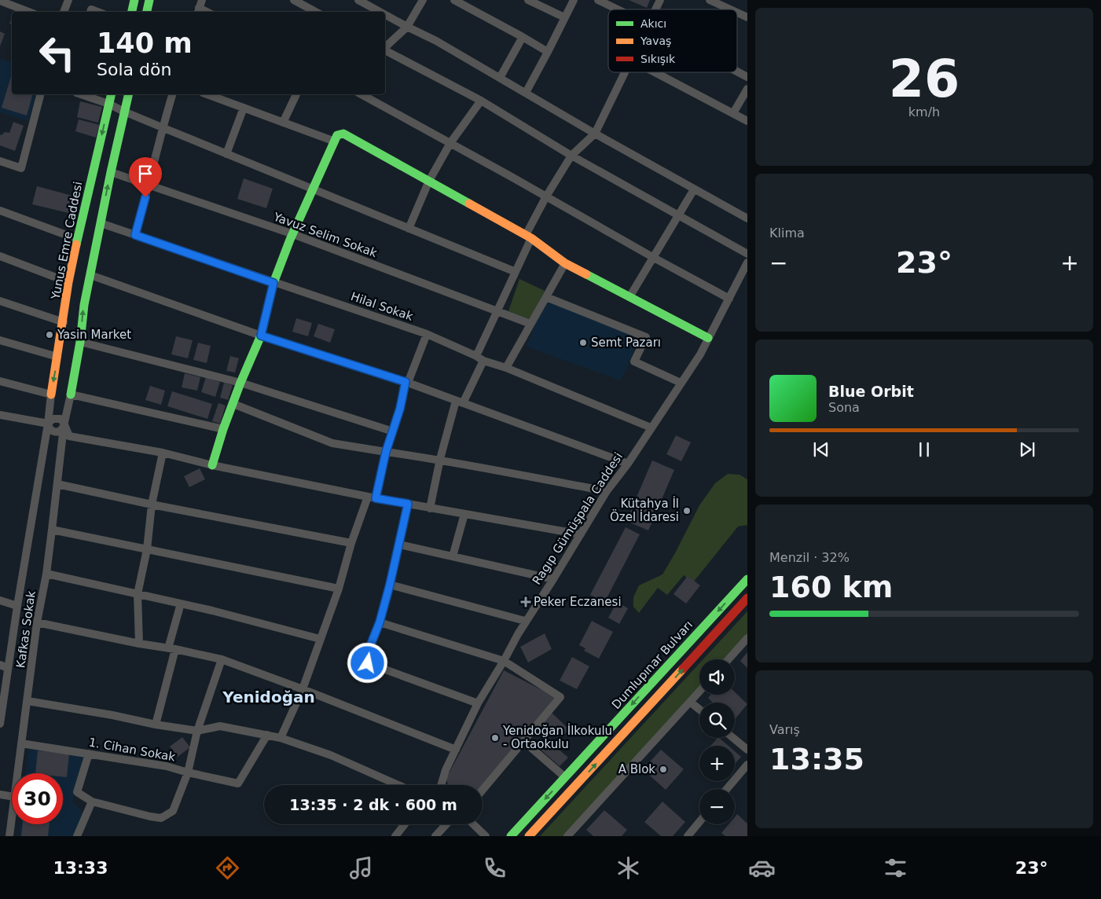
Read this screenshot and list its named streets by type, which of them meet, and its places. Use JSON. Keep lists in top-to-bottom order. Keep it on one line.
{"streets":{"street":["Yavuz Selim Sokak","Yunus Emre Caddesi","Hilal Sokak","Ragıp Gümüşpala Caddesi","Kafkas Sokak","Dumlupınar Bulvarı","1. Cihan Sokak"]},"crossings":[["Hilal Sokak","Ragıp Gümüşpala Caddesi"],["Kafkas Sokak","1. Cihan Sokak"]],"districts":["Yenidoğan"],"places":{"other":["Yasin Market","Semt Pazarı","Kütahya İl Özel İdaresi","Yenidoğan İlkokulu - Ortaokulu","A Blok"],"health":["Peker Eczanesi"]},"legend":["Akıcı","Yavaş","Sıkışık"],"page":{"tile":[["26","km/h"],"Klima",["Menzil · 32%","160 km"],["Varış","13:35"]],"turn":["140 m","Sola dön"],"heat":["−","23°","+"],"song":["Blue Orbit","Sona"],"map_buttons":["+","−"],"limit":"30","trip":"13:35 · 2 dk · 600 m","tabs":["13:33","23°"]}}
